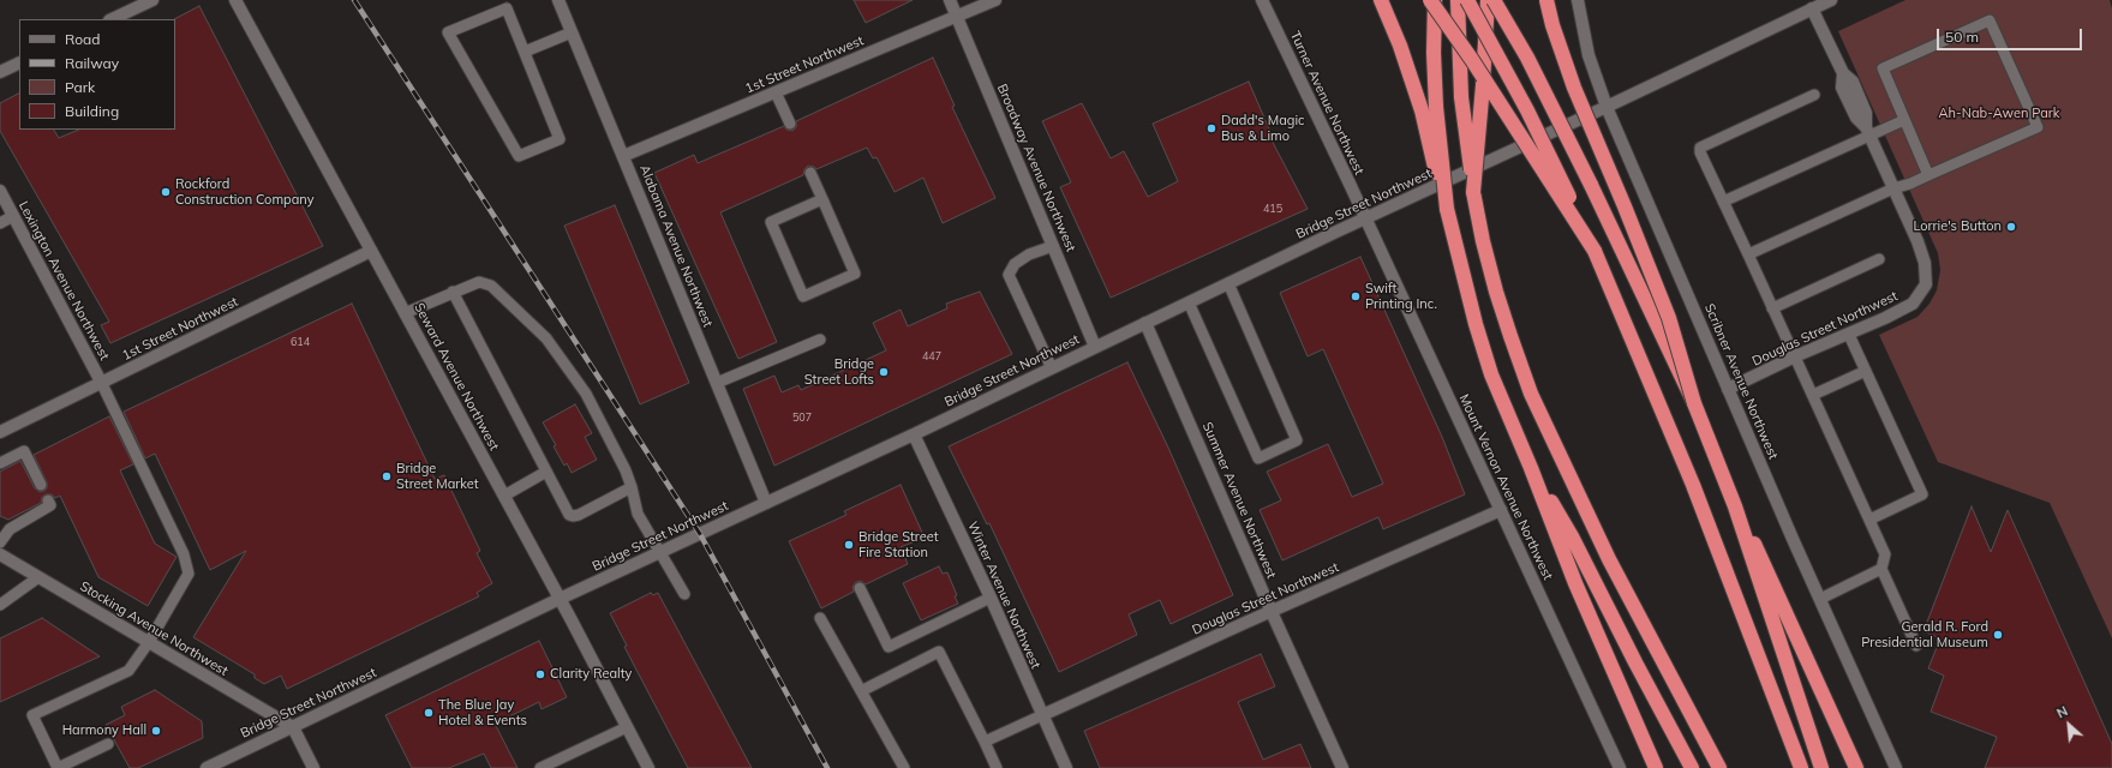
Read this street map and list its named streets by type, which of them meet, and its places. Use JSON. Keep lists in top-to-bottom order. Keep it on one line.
{"streets":{"street":["1st Street Northwest","Turner Avenue Northwest","Broadway Avenue Northwest","Bridge Street Northwest","Alabama Avenue Northwest","Lexington Avenue Northwest","Douglas Street Northwest","Seward Avenue Northwest","Scribner Avenue Northwest","Mount Vernon Avenue Northwest","Summer Avenue Northwest","Winter Avenue Northwest","Stocking Avenue Northwest"]},"crossings":[["1st Street Northwest","Broadway Avenue Northwest"],["1st Street Northwest","Alabama Avenue Northwest"],["1st Street Northwest","Lexington Avenue Northwest"],["1st Street Northwest","Seward Avenue Northwest"],["Turner Avenue Northwest","Bridge Street Northwest"],["Turner Avenue Northwest","Mount Vernon Avenue Northwest"],["Broadway Avenue Northwest","Bridge Street Northwest"],["Bridge Street Northwest","Alabama Avenue Northwest"],["Bridge Street Northwest","Seward Avenue Northwest"],["Bridge Street Northwest","Scribner Avenue Northwest"],["Bridge Street Northwest","Mount Vernon Avenue Northwest"],["Bridge Street Northwest","Summer Avenue Northwest"],["Bridge Street Northwest","Winter Avenue Northwest"],["Bridge Street Northwest","Stocking Avenue Northwest"],["Douglas Street Northwest","Scribner Avenue Northwest"],["Douglas Street Northwest","Mount Vernon Avenue Northwest"],["Douglas Street Northwest","Summer Avenue Northwest"],["Douglas Street Northwest","Winter Avenue Northwest"]],"parks":["Ah-Nab-Awen Park"],"places":["Dadd's Magic Bus & Limo","Rockford Construction Company","Lorrie's Button","Swift Printing Inc.","Bridge Street Lofts","Bridge Street Market","Bridge Street Fire Station","Gerald R. Ford Presidential Museum","Clarity Realty","The Blue Jay Hotel & Events","Harmony Hall"],"house_numbers":["415","614","447","507"],"legend":["Road","Railway","Park","Building"],"scale_bar":"50 m","north":"top left"}
